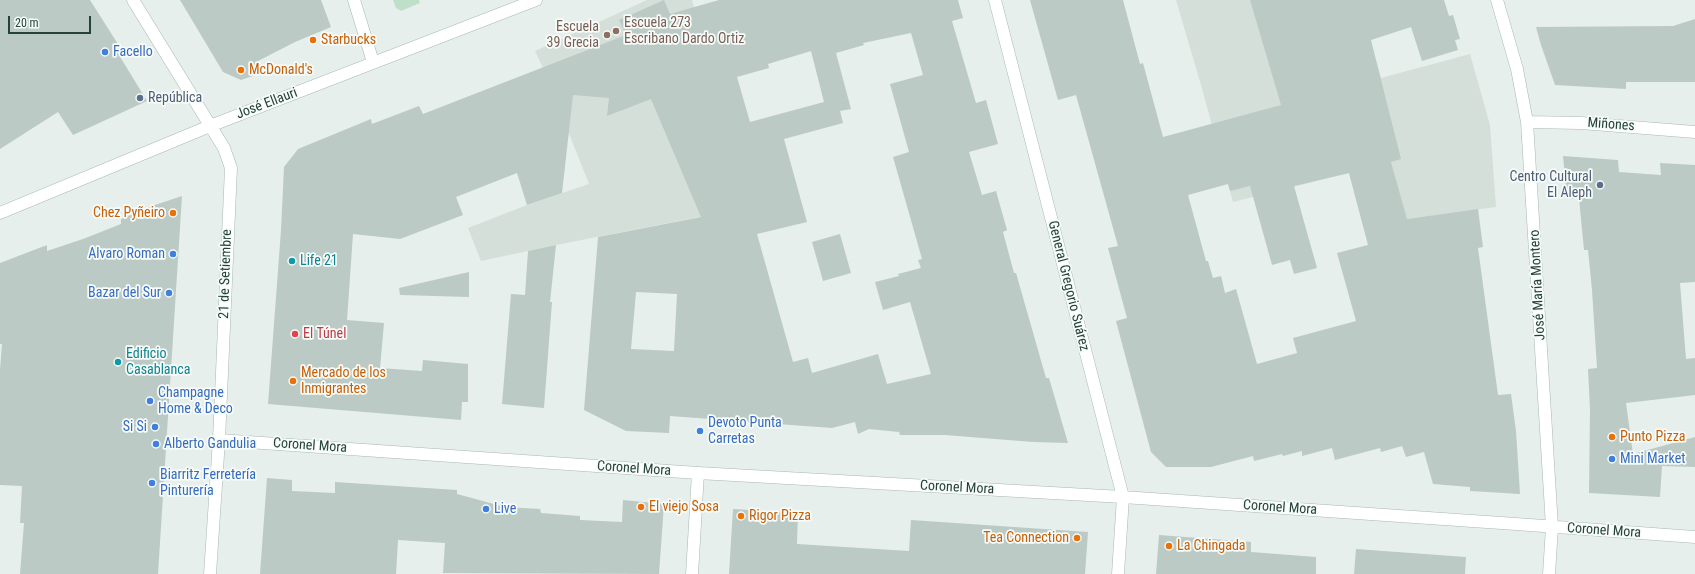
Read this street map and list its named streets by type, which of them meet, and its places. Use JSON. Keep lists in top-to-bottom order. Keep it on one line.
{"streets":{"street":["José Ellauri","Miñones","21 de Setiembre","José María Montero","General Gregorio Suárez","Coronel Mora"]},"crossings":[["José Ellauri","21 de Setiembre"],["Miñones","José María Montero"],["21 de Setiembre","Coronel Mora"],["José María Montero","Coronel Mora"],["General Gregorio Suárez","Coronel Mora"]],"places":["Escuela 273 Escribano Dardo Ortiz","Escuela 39 Grecia","Starbucks","Facello","McDonald's","República","Centro Cultural El Aleph","Chez Pyñeiro","Alvaro Roman","Life 21","Bazar del Sur","El Túnel","Edificio Casablanca","Mercado de los Inmigrantes","Champagne Home & Deco","Si Si","Devoto Punta Carretas","Punto Pizza","Alberto Gandulia","Mini Market","Biarritz Ferretería Pinturería","El viejo Sosa","Live","Rigor Pizza","Tea Connection","La Chingada"],"scale_bar":"20 m"}
